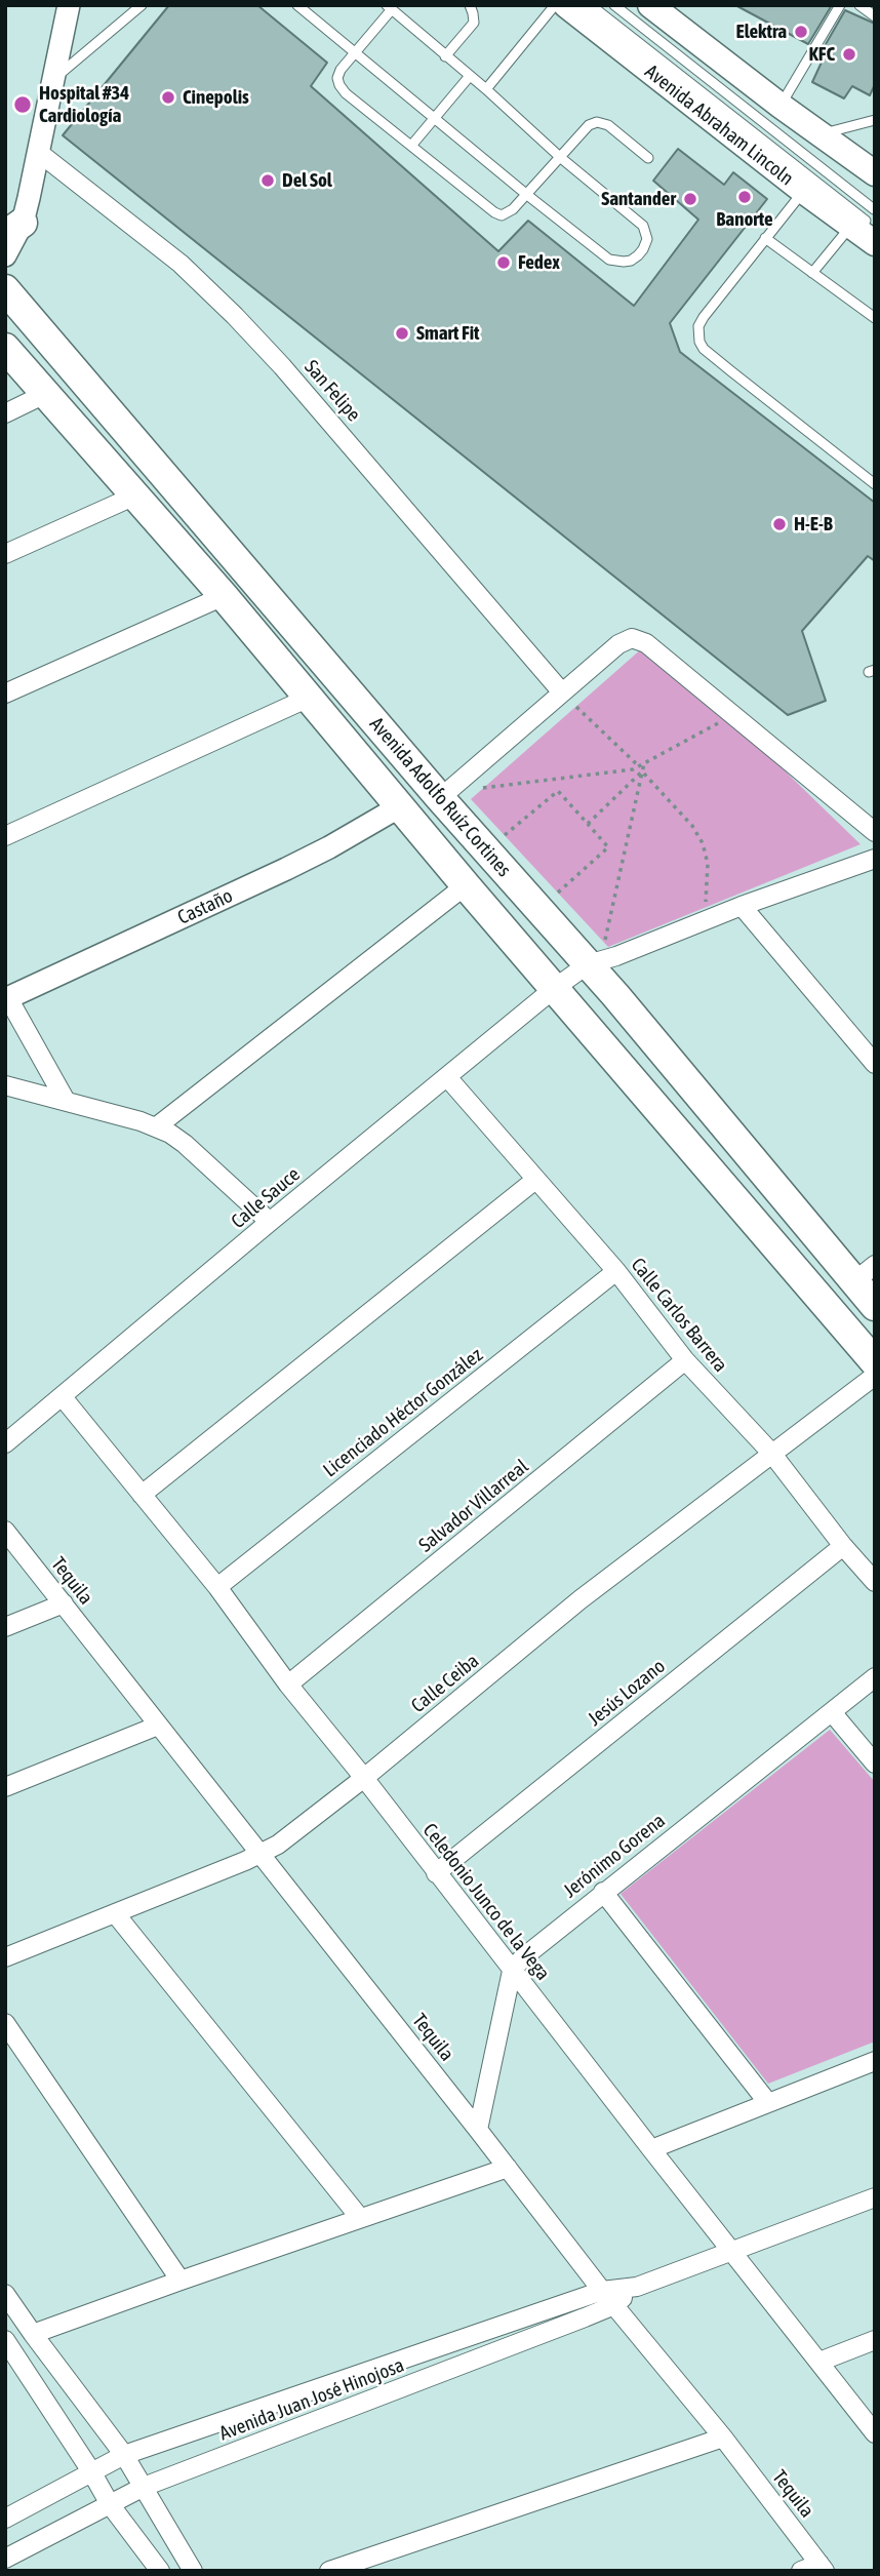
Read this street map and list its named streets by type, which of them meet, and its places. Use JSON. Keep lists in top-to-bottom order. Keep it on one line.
{"streets":{"main road":["Avenida Abraham Lincoln","Avenida Adolfo Ruíz Cortines"],"street":["San Felipe","Castaño","Calle Sauce","Calle Carlos Barrera","Licenciado Héctor González","Salvador Villarreal","Tequila","Calle Ceiba","Jesús Lozano","Jerónimo Gorena","Celedonio Junco de la Vega","Avenida Juan José Hinojosa"]},"crossings":[["Avenida Adolfo Ruíz Cortines","Castaño"],["Avenida Adolfo Ruíz Cortines","Calle Sauce"],["Calle Sauce","Calle Carlos Barrera"],["Calle Sauce","Celedonio Junco de la Vega"],["Calle Carlos Barrera","Licenciado Héctor González"],["Calle Carlos Barrera","Salvador Villarreal"],["Calle Carlos Barrera","Calle Ceiba"],["Calle Carlos Barrera","Jesús Lozano"],["Licenciado Héctor González","Celedonio Junco de la Vega"],["Salvador Villarreal","Celedonio Junco de la Vega"],["Tequila","Calle Ceiba"],["Tequila","Avenida Juan José Hinojosa"],["Calle Ceiba","Celedonio Junco de la Vega"],["Jesús Lozano","Celedonio Junco de la Vega"],["Jerónimo Gorena","Celedonio Junco de la Vega"],["Celedonio Junco de la Vega","Avenida Juan José Hinojosa"]],"places":["Elektra","KFC","Cinepolis","Hospital #34 Cardiología","Del Sol","Banorte","Santander","Fedex","Smart Fit","H-E-B"]}
